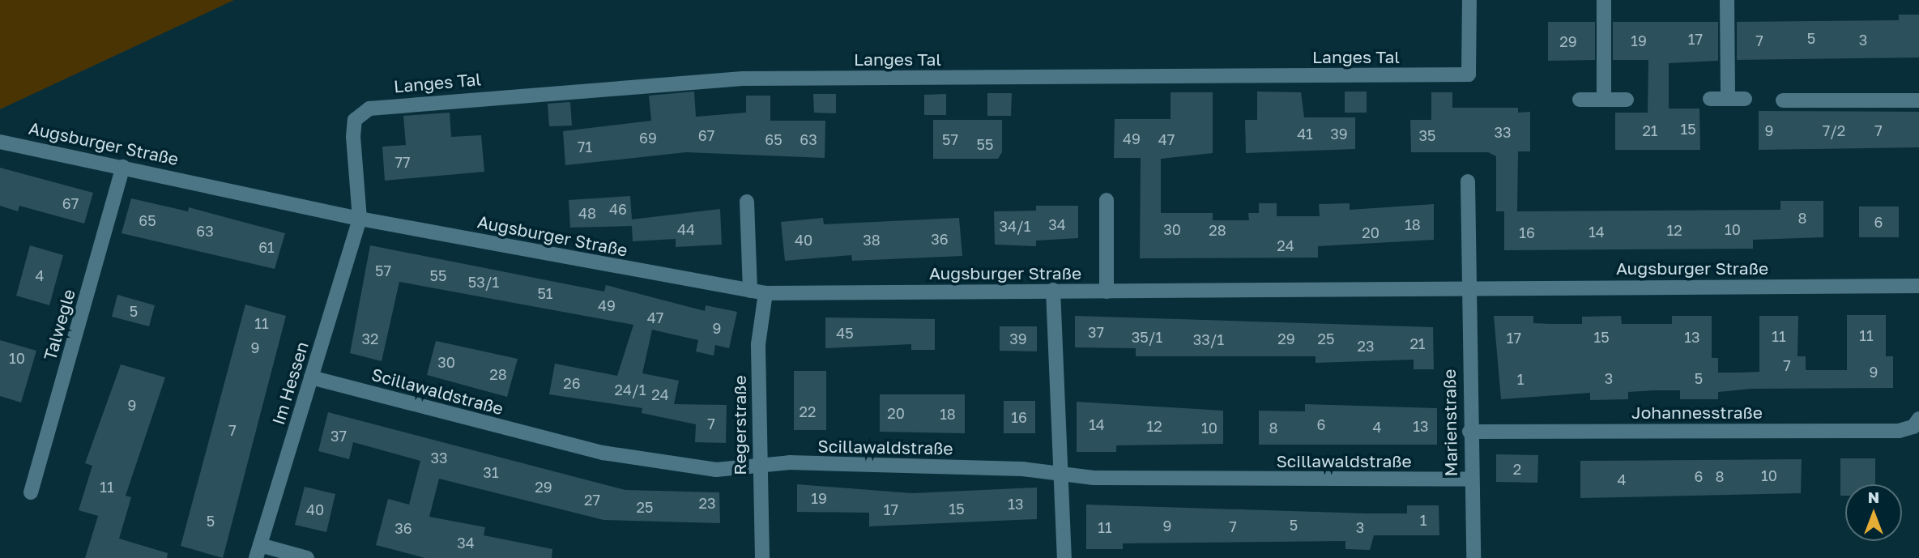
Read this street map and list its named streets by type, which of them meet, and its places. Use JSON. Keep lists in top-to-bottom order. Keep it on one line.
{"streets":{"street":["Langes Tal","Augsburger Straße","Talwegle","Im Hessen","Scillawaldstraße","Johannesstraße","Marienstraße","Regerstraße"]},"crossings":[["Langes Tal","Augsburger Straße"],["Langes Tal","Im Hessen"],["Augsburger Straße","Talwegle"],["Augsburger Straße","Im Hessen"],["Augsburger Straße","Marienstraße"],["Augsburger Straße","Regerstraße"],["Im Hessen","Scillawaldstraße"],["Scillawaldstraße","Marienstraße"],["Scillawaldstraße","Regerstraße"],["Johannesstraße","Marienstraße"]],"house_numbers":["5","17","3","19","7","29","15","21","9","7/2","7","33","41","39","67","35","69","49","65","63","57","47","55","71","77","67","46","48","8","65","6","34","18","34/1","44","30","10","28","12","63","14","20","16","36","40","38","24","61","57","4","55","53/1","51","49","5","47","11","9","37","45","11","11","35/1","15","13","17","32","39","29","25","33/1","21","23","9","10","30","7","9","28","3","5","1","26","24/1","24","9","22","20","18","16","7","14","6","12","13","4","10","8","7","37","33","2","31","10","6","8","4","11","29","19","27","23","13","25","15","40","17","1","5","5","9","7","11","3","36","34"],"north":"top"}
